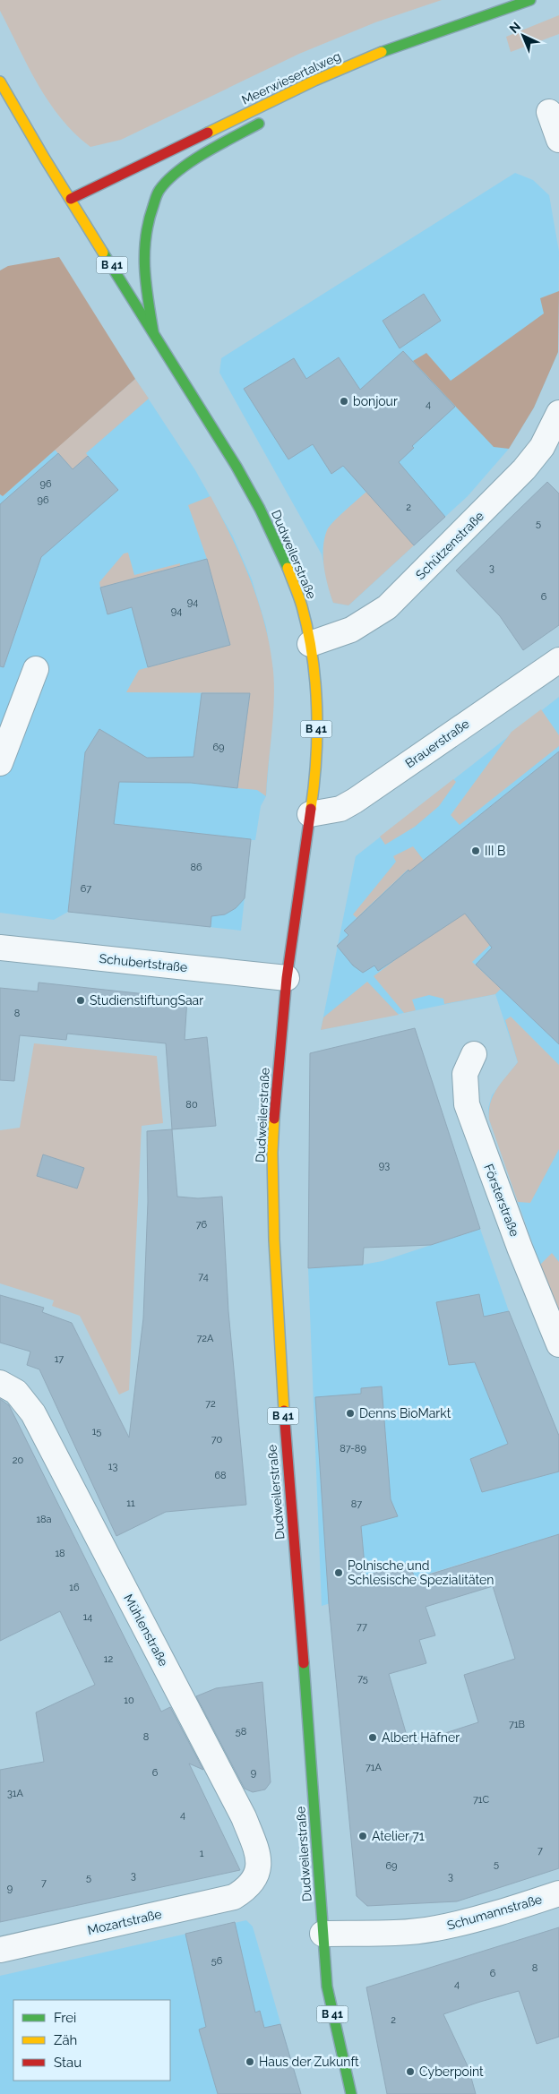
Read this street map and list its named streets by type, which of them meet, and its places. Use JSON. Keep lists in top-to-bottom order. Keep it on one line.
{"streets":{"main road":["Meerwiesertalweg","B 41","Dudweilerstraße"],"street":["Schützenstraße","Brauerstraße","Schubertstraße","Försterstraße","Mühlenstraße","Schumannstraße","Mozartstraße"]},"crossings":[["Meerwiesertalweg","B 41"],["Meerwiesertalweg","Dudweilerstraße"],["B 41","Dudweilerstraße"],["Schützenstraße","Dudweilerstraße"],["Dudweilerstraße","Brauerstraße"],["Dudweilerstraße","Schubertstraße"],["Dudweilerstraße","Schumannstraße"],["Mühlenstraße","Mozartstraße"]],"places":["bonjour","III B","StudienstiftungSaar","Denns BioMarkt","Polnische und Schlesische Spezialitäten","Albert Häfner","Atelier 71","Haus der Zukunft","Cyberpoint"],"house_numbers":["4","96","96","2","5","3","6","94","94","69","86","67","8","80","93","76","74","72A","17","72","15","70","87-89","20","13","68","11","87","18a","18","16","14","77","12","75","10","71B","58","8","71A","6","9","31A","71C","4","7","1","5","69","3","3","5","7","9","56","8","6","4","2"],"legend":["Frei","Zäh","Stau"],"north":"top left"}
